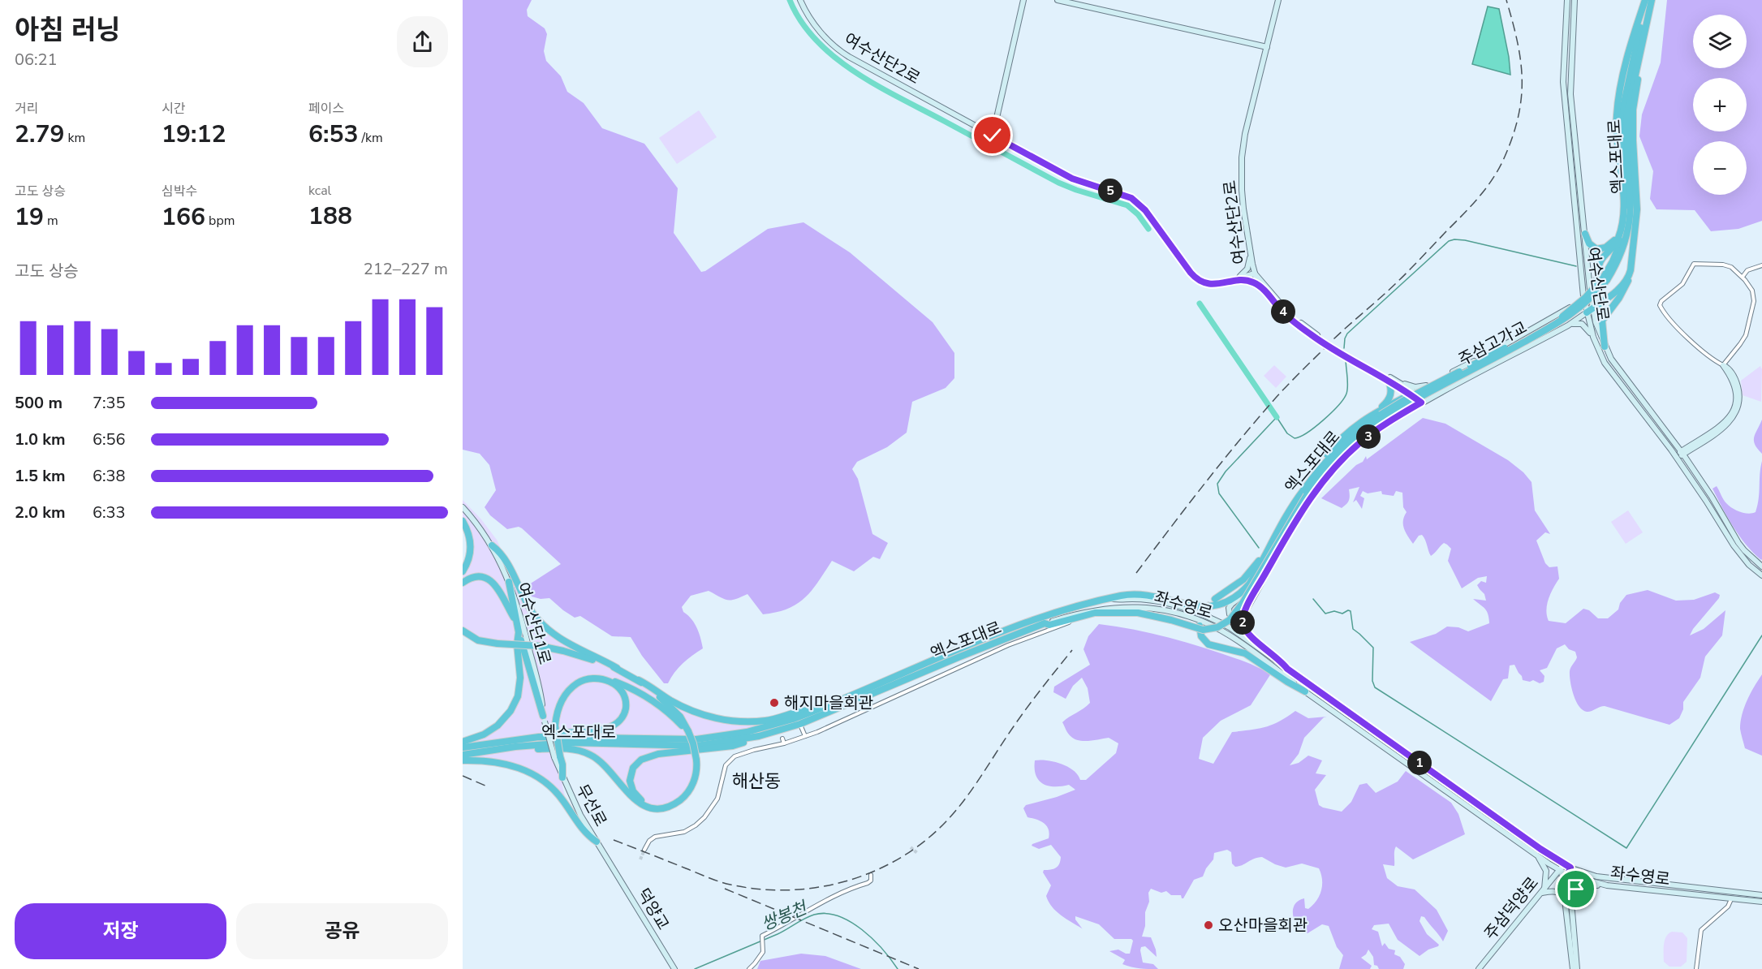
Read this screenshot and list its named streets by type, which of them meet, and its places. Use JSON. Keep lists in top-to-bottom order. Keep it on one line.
{"streets":{"highway":["엑스포대로","주삼고가교"],"street":["여수산단2로","여수산단로","좌수영로","여수산단1로","무선로","주삼덕양로","덕양교"]},"crossings":[["엑스포대로","주삼고가교"],["엑스포대로","좌수영로"],["좌수영로","주삼덕양로"],["무선로","덕양교"]],"districts":["해산동"],"water":["쌍봉천"],"places":["해지마을회관","오산마을회관"],"page":{"heading":["아침 러닝","06:21"],"map_buttons":["+","−"],"stats":[["거리","2.79 km"],["시간","19:12"],["페이스","6:53 /km"],["고도 상승","19 m"],["심박수","166 bpm"],["kcal","188"]],"pins":["5","4","3","2","1"],"chart":["고도 상승","212–227 m"],"list":[{"name":"500 m","note":"7:35"},{"name":"1.0 km","note":"6:56"},{"name":"1.5 km","note":"6:38"},{"name":"2.0 km","note":"6:33"}],"buttons":["저장","공유"]}}
